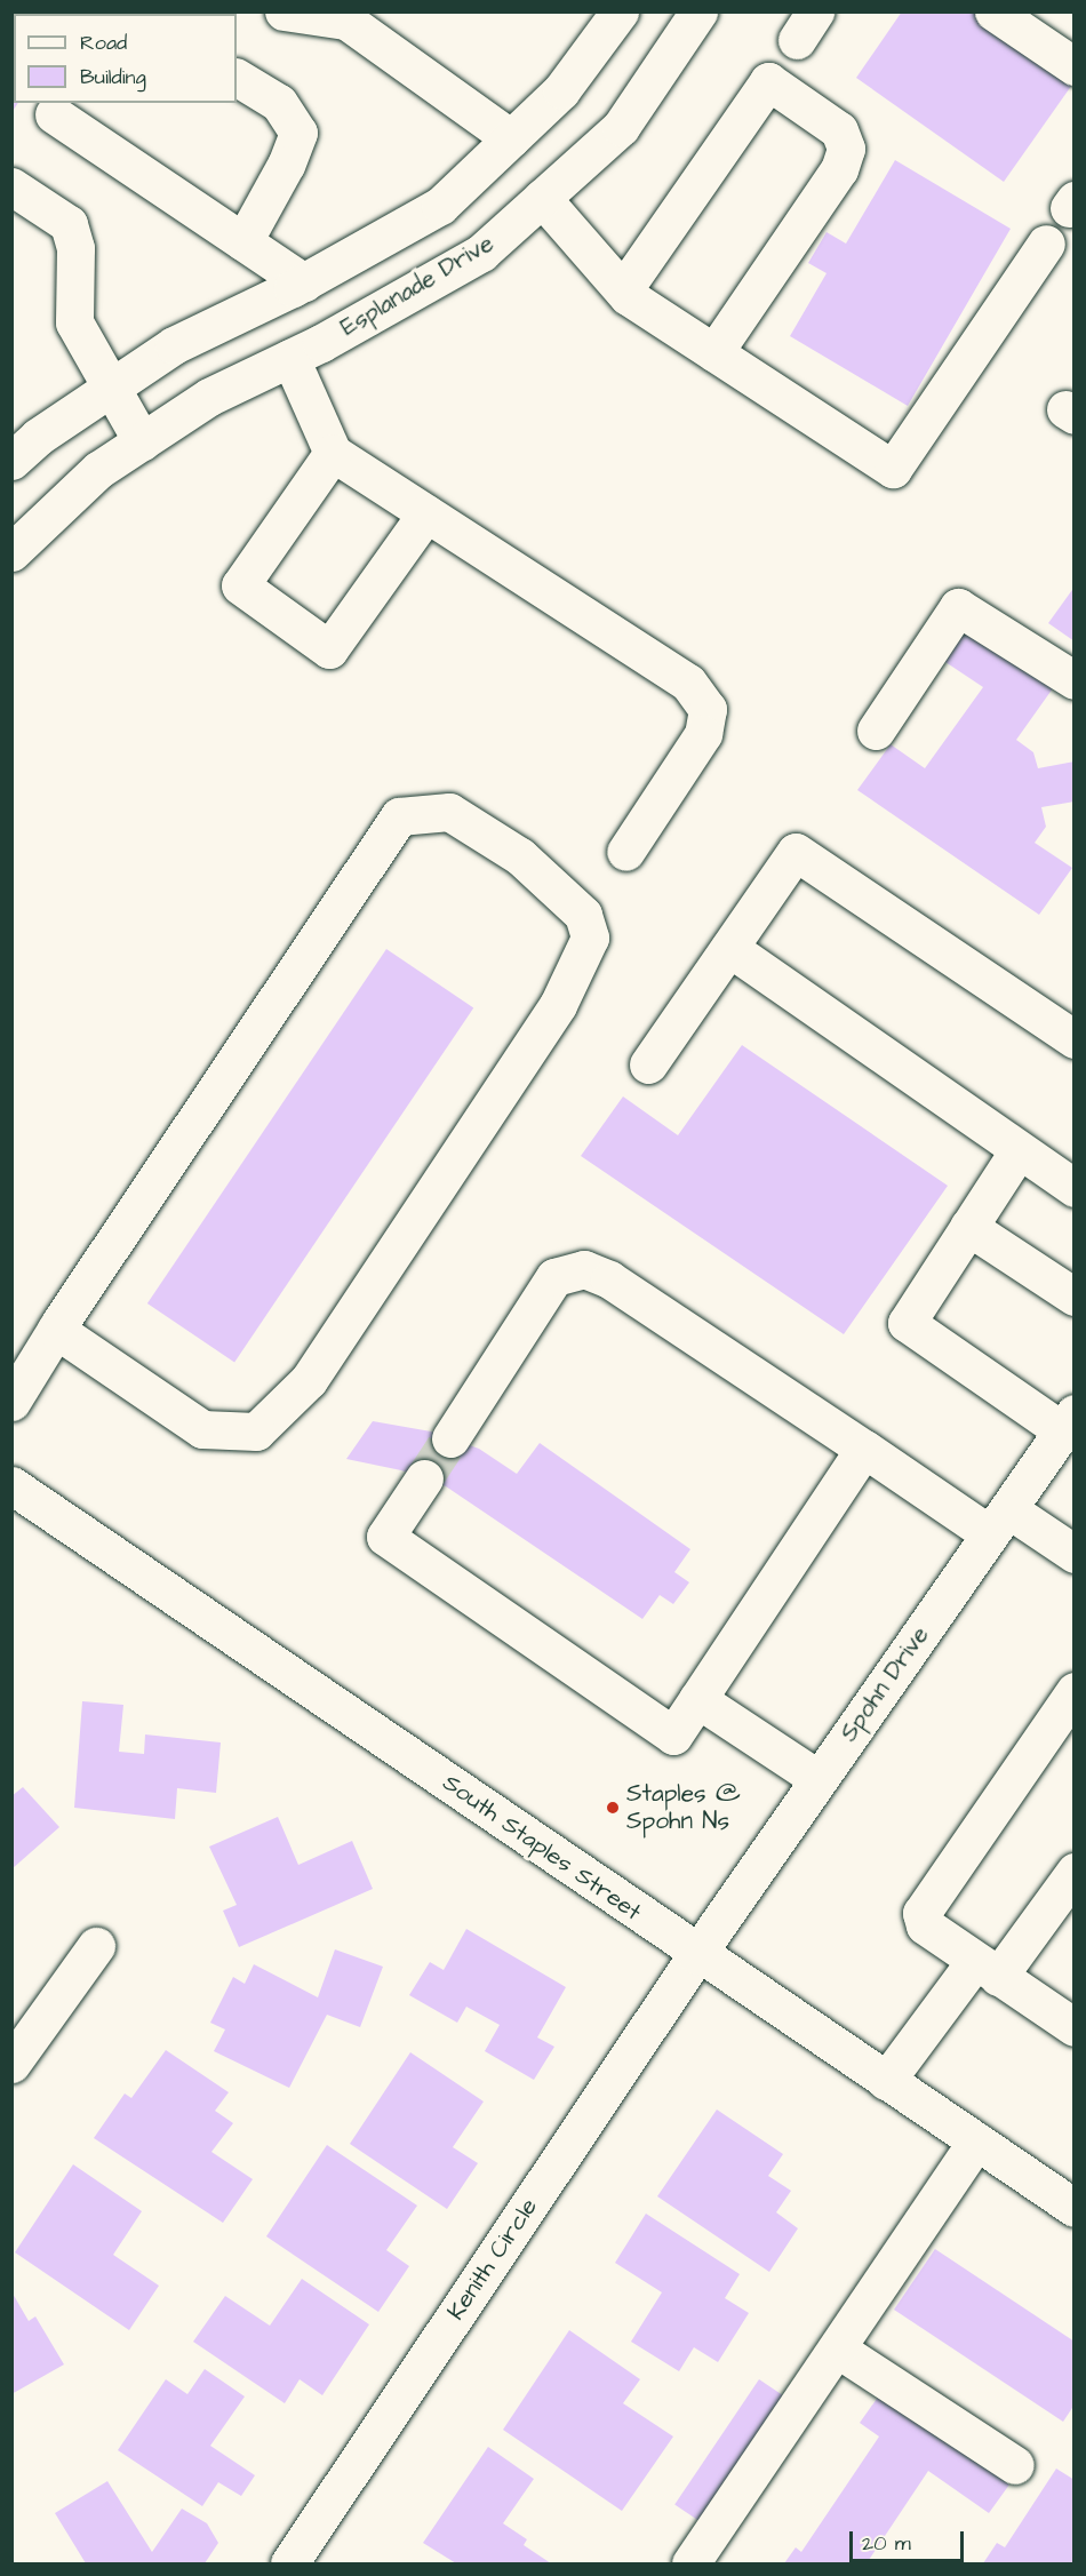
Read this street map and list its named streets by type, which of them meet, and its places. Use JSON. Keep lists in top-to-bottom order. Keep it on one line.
{"streets":{"street":["Esplanade Drive","Spohn Drive","South Staples Street","Kenith Circle"]},"crossings":[["Spohn Drive","South Staples Street"],["Spohn Drive","Kenith Circle"],["South Staples Street","Kenith Circle"]],"places":["Staples @ Spohn Ns"],"legend":["Road","Building"],"scale_bar":"20 m"}
